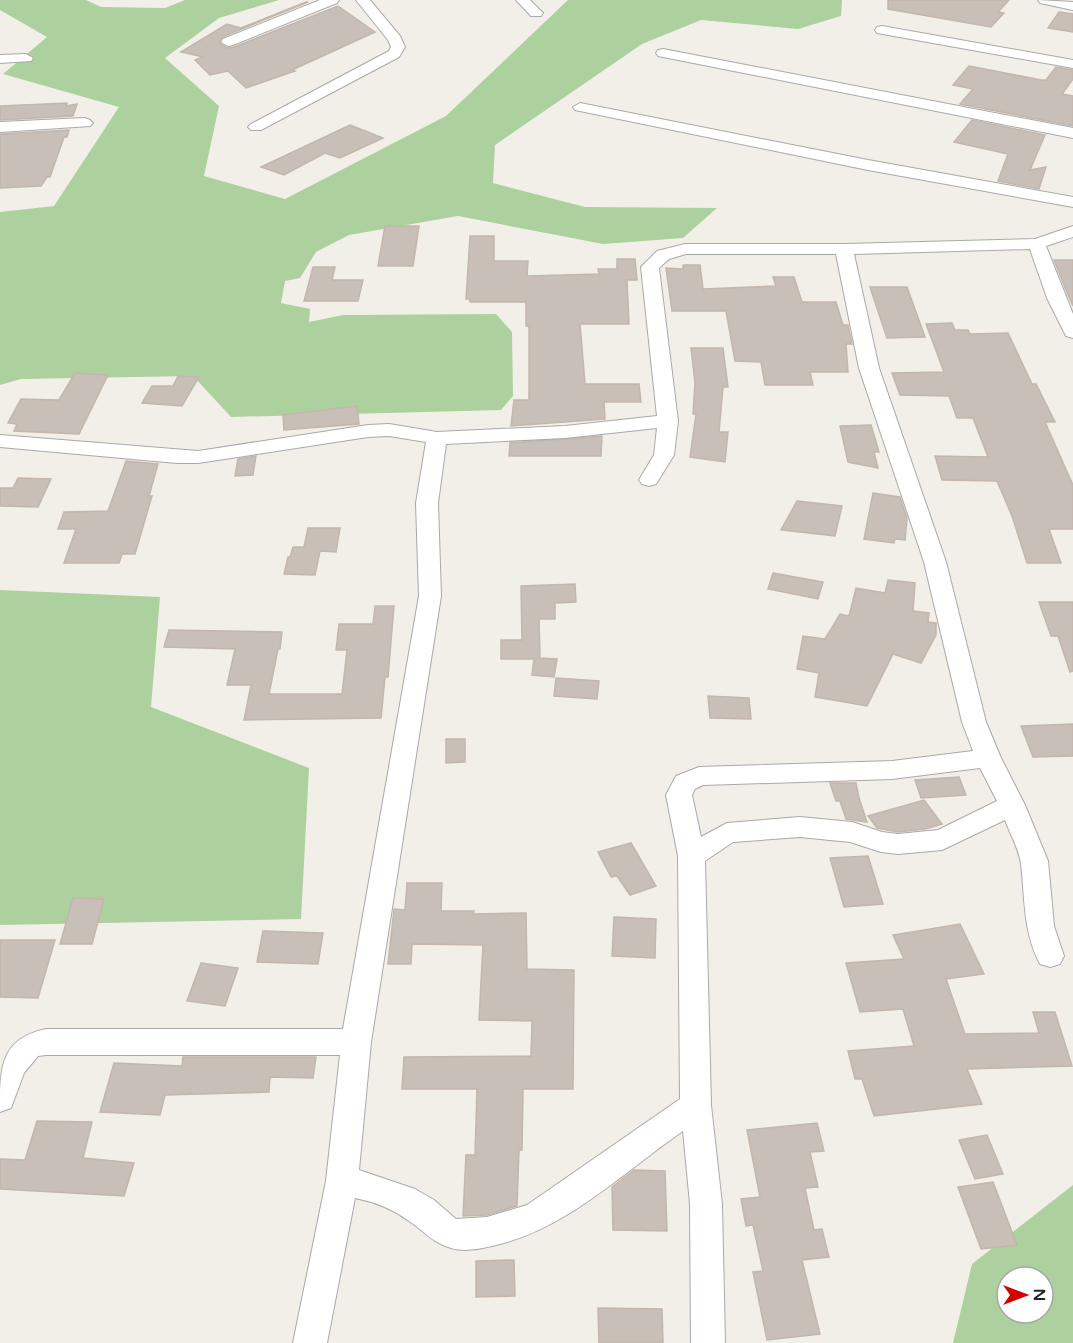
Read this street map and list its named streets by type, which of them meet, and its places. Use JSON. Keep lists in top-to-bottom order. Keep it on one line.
{"north":"right"}
